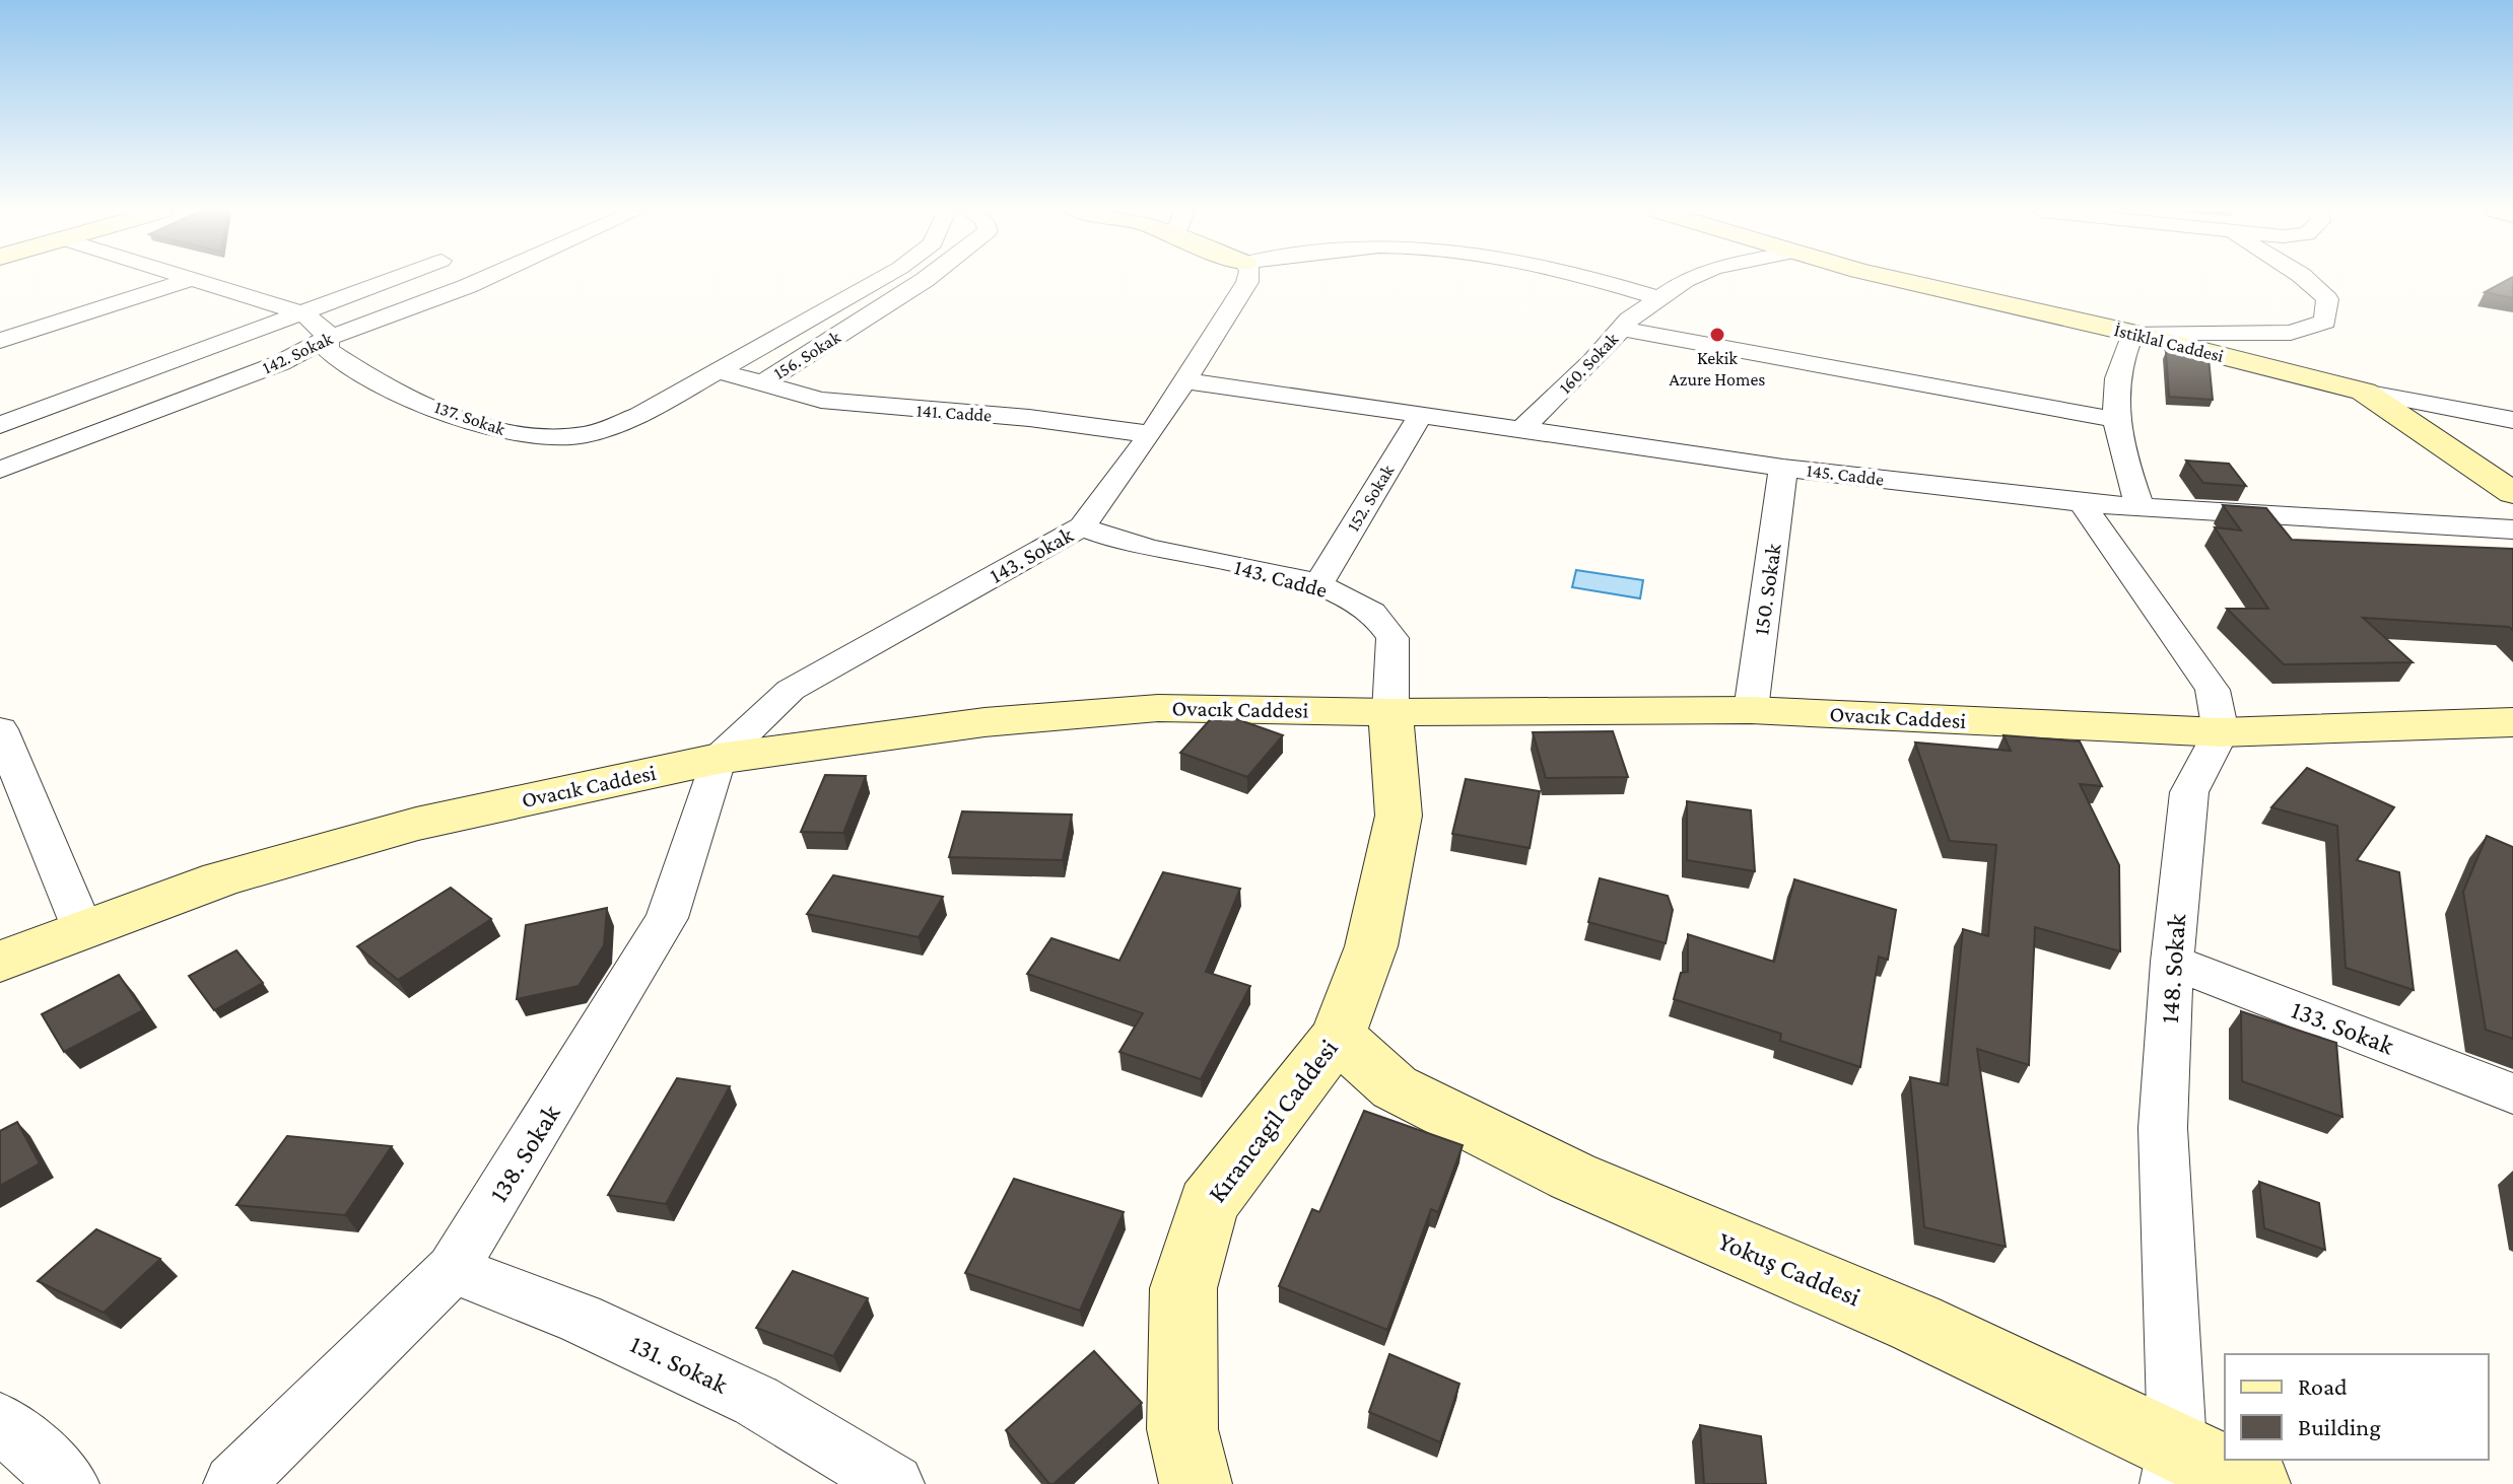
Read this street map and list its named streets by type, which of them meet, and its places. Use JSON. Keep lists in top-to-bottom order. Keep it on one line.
{"streets":{"street":["İstiklal Caddesi","142. Sokak","156. Sokak","160. Sokak","141. Cadde","137. Sokak","145. Cadde","152. Sokak","143. Sokak","143. Cadde","150. Sokak","Ovacık Caddesi","148. Sokak","133. Sokak","Kırancagil Caddesi","138. Sokak","Yokuş Caddesi","131. Sokak"]},"crossings":[["142. Sokak","137. Sokak"],["156. Sokak","141. Cadde"],["160. Sokak","145. Cadde"],["141. Cadde","137. Sokak"],["141. Cadde","143. Sokak"],["145. Cadde","152. Sokak"],["145. Cadde","143. Sokak"],["145. Cadde","150. Sokak"],["152. Sokak","143. Cadde"],["143. Sokak","143. Cadde"],["143. Sokak","Ovacık Caddesi"],["143. Sokak","138. Sokak"],["143. Cadde","Ovacık Caddesi"],["143. Cadde","Kırancagil Caddesi"],["150. Sokak","Ovacık Caddesi"],["Ovacık Caddesi","148. Sokak"],["Ovacık Caddesi","Kırancagil Caddesi"],["Ovacık Caddesi","138. Sokak"],["148. Sokak","133. Sokak"],["148. Sokak","Yokuş Caddesi"],["Kırancagil Caddesi","Yokuş Caddesi"],["138. Sokak","131. Sokak"]],"places":["Kekik Azure Homes"],"legend":["Road","Building"]}
